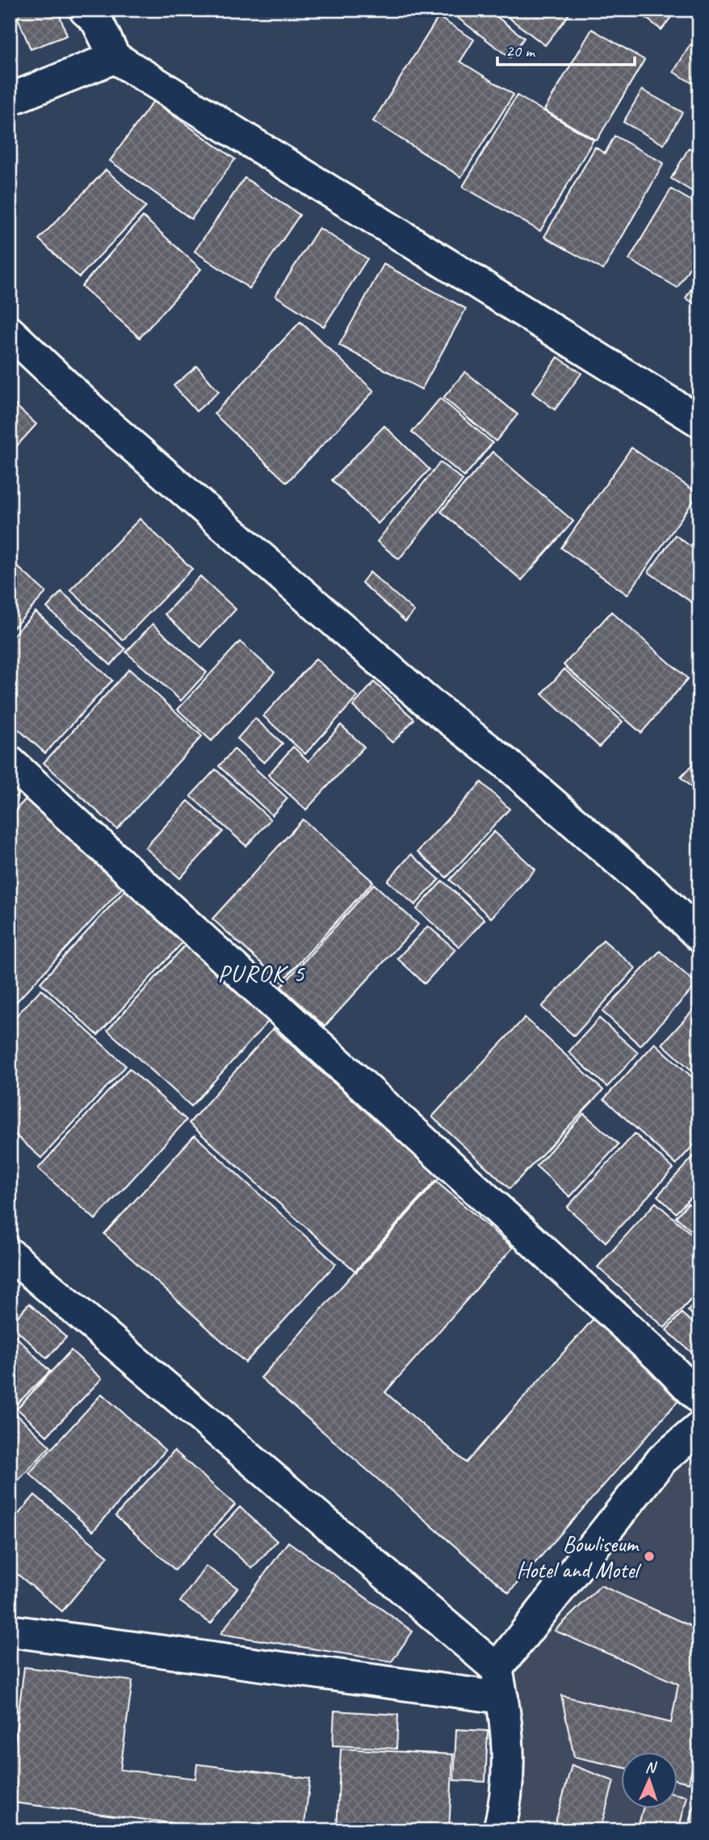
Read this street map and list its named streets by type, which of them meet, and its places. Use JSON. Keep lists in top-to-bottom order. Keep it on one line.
{"districts":["PUROK 5"],"places":["Bowliseum Hotel and Motel"],"scale_bar":"20 m","north":"top"}
